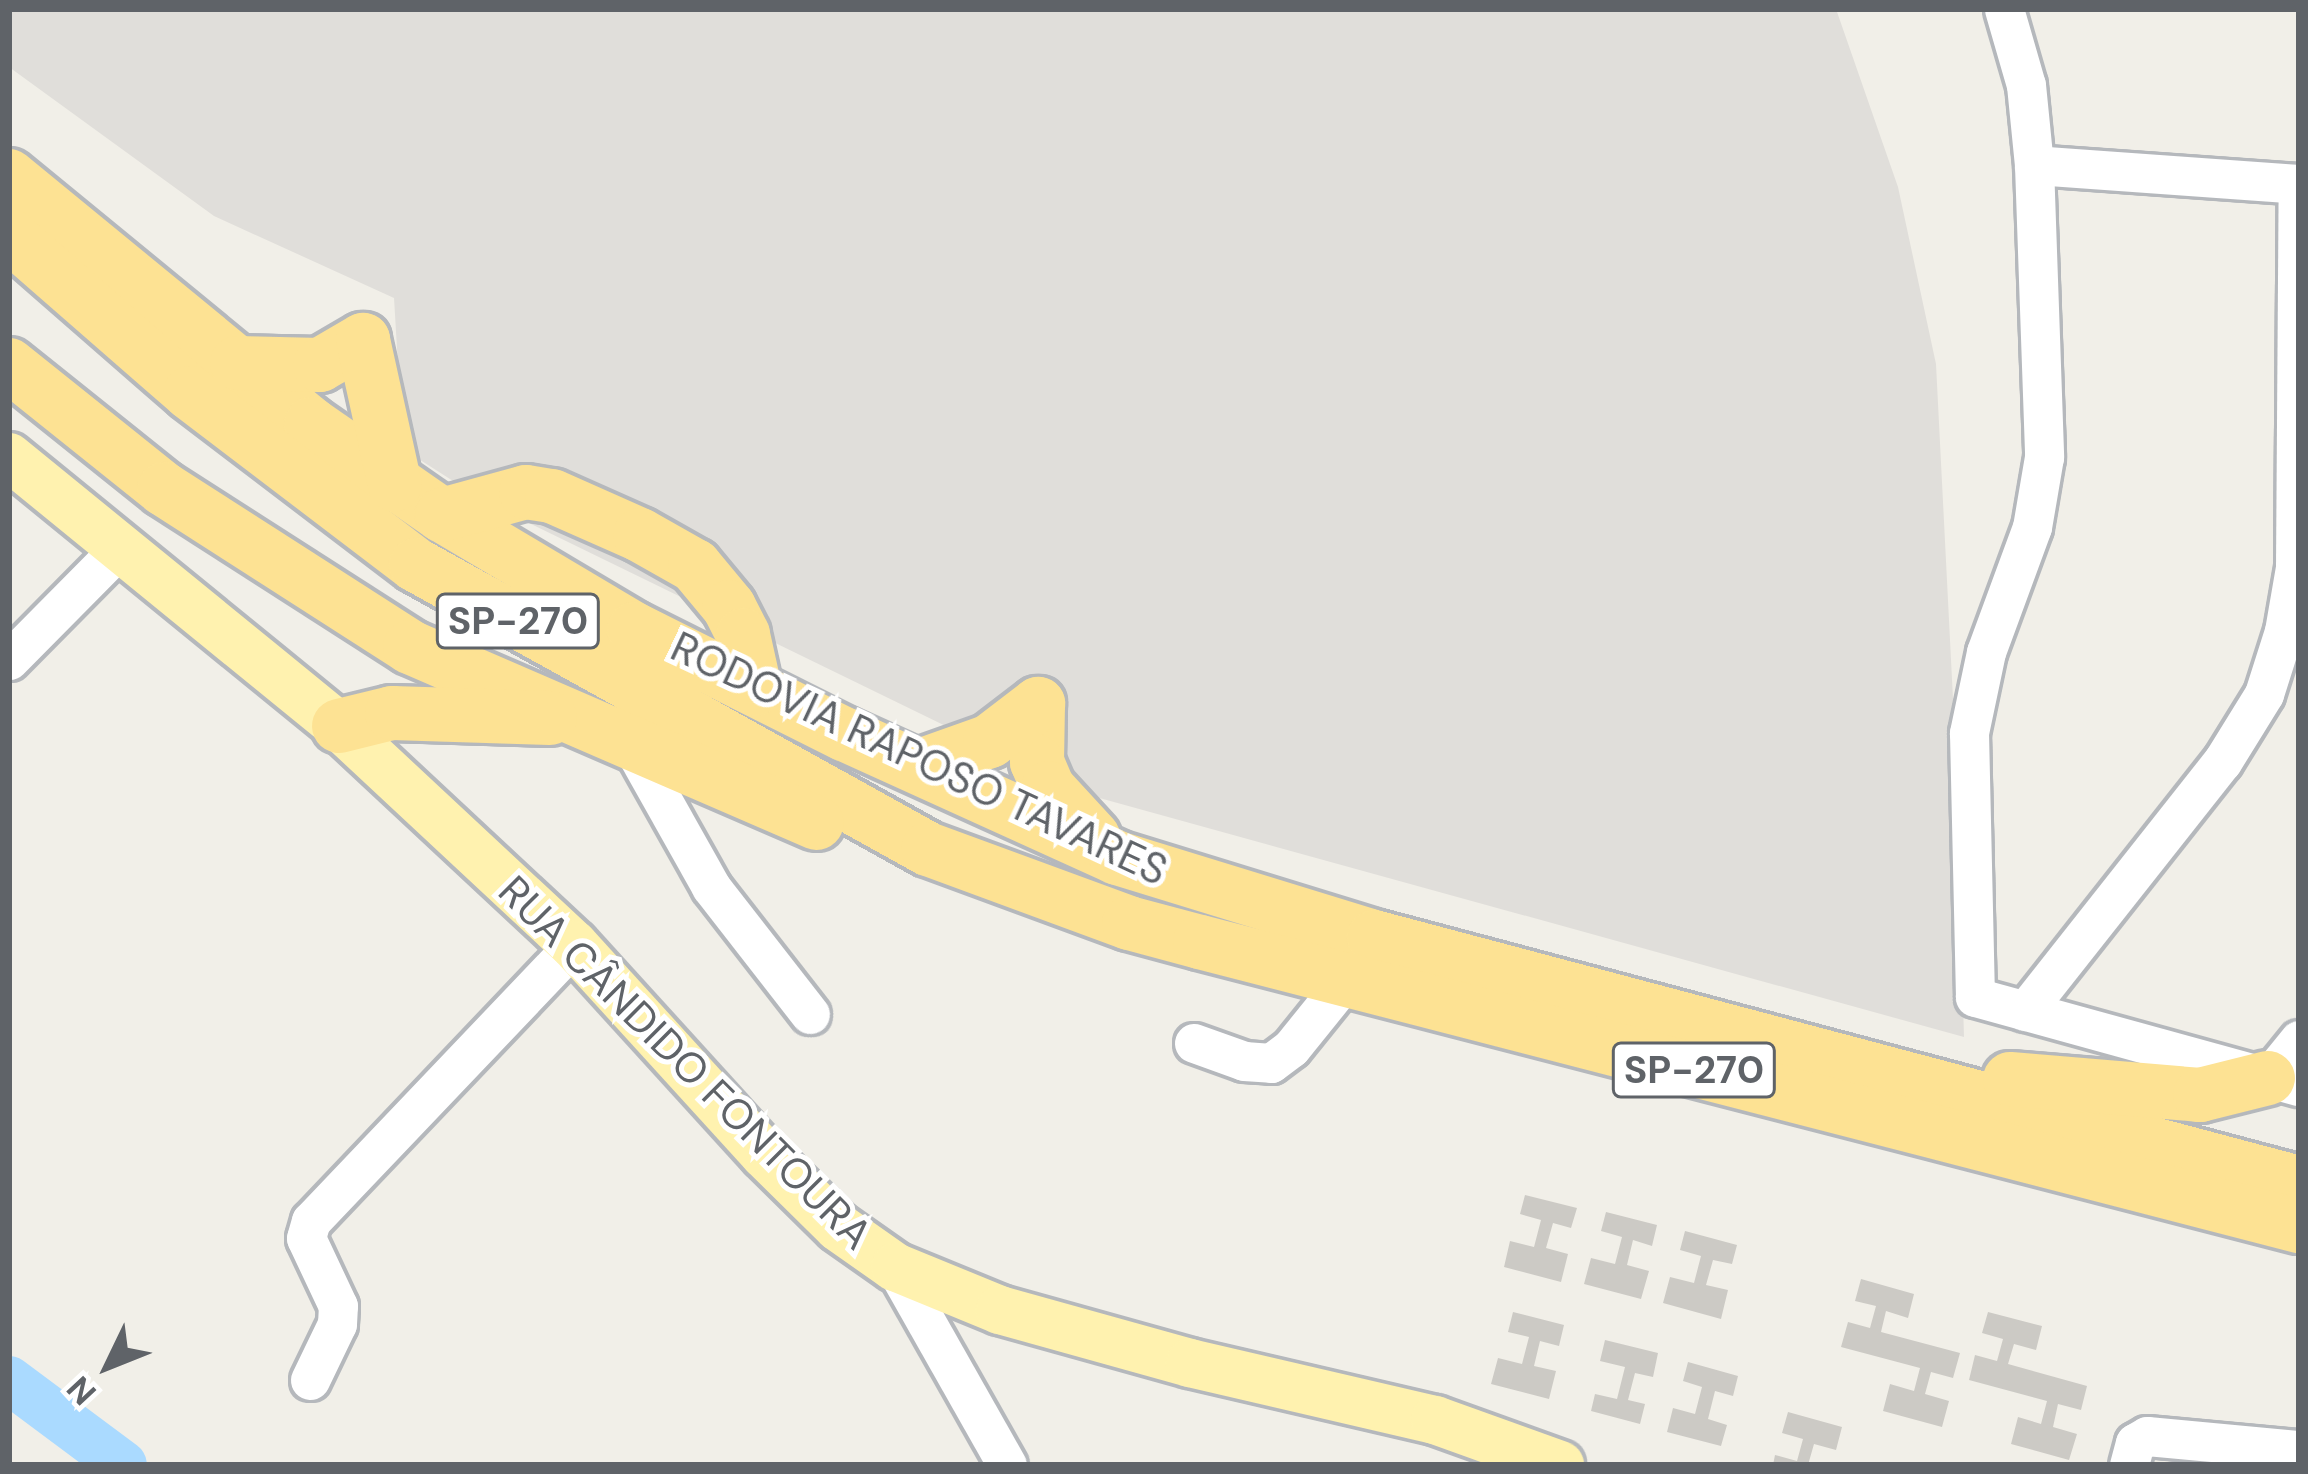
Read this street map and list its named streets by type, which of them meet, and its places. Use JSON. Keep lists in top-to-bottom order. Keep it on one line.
{"streets":{"highway":["SP-270","RODOVIA RAPOSO TAVARES"],"main road":["RUA CÂNDIDO FONTOURA"]},"north":"bottom left"}
